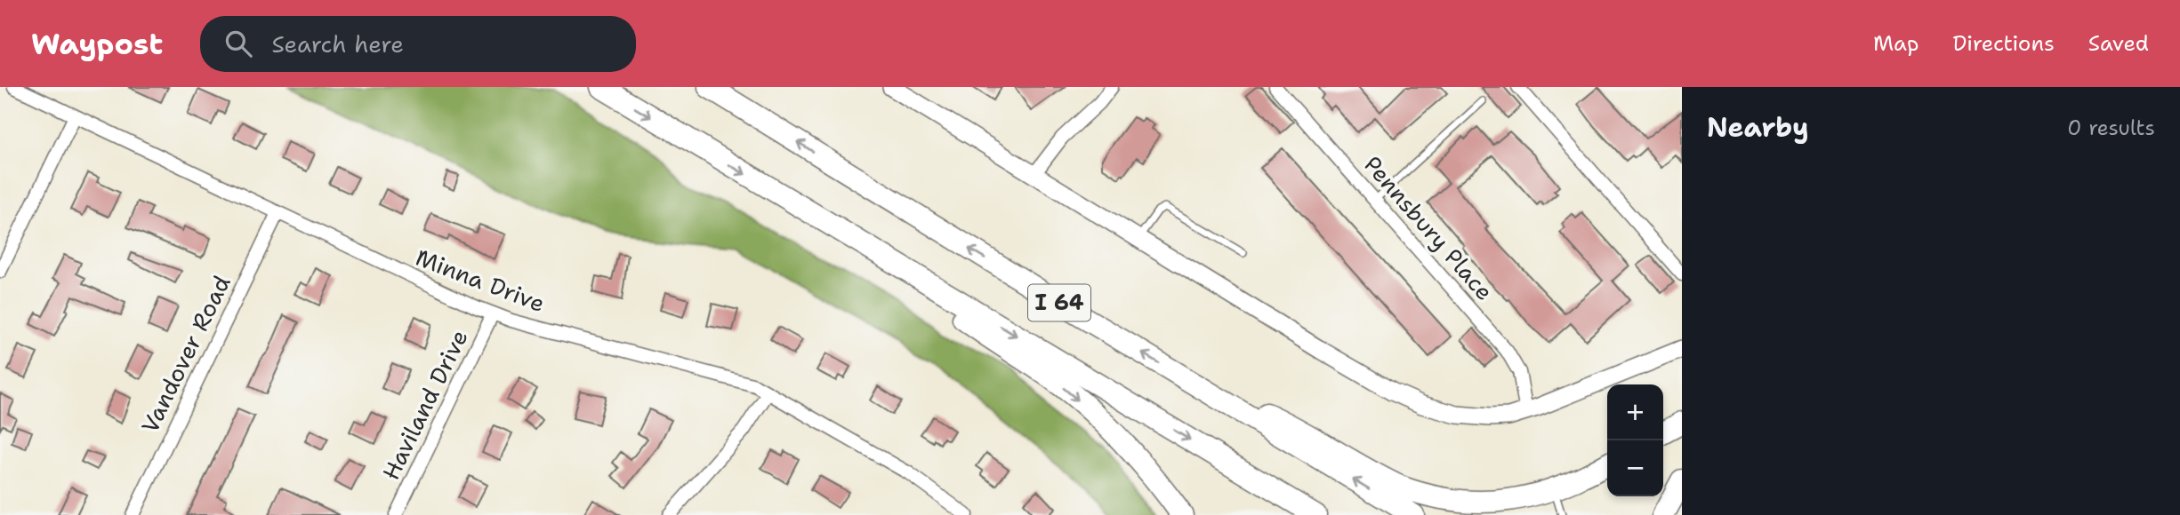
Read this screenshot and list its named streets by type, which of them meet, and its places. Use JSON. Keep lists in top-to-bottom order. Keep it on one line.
{"streets":{"highway":["I 64"],"street":["Pennsbury Place","Minna Drive","Vandover Road","Haviland Drive"]},"crossings":[["Minna Drive","Vandover Road"],["Minna Drive","Haviland Drive"]],"page":{"header":"Waypost","search":"Search here","nav":["Map","Directions","Saved"],"heading":["Nearby","0 results"],"map_buttons":["+","−"]}}
